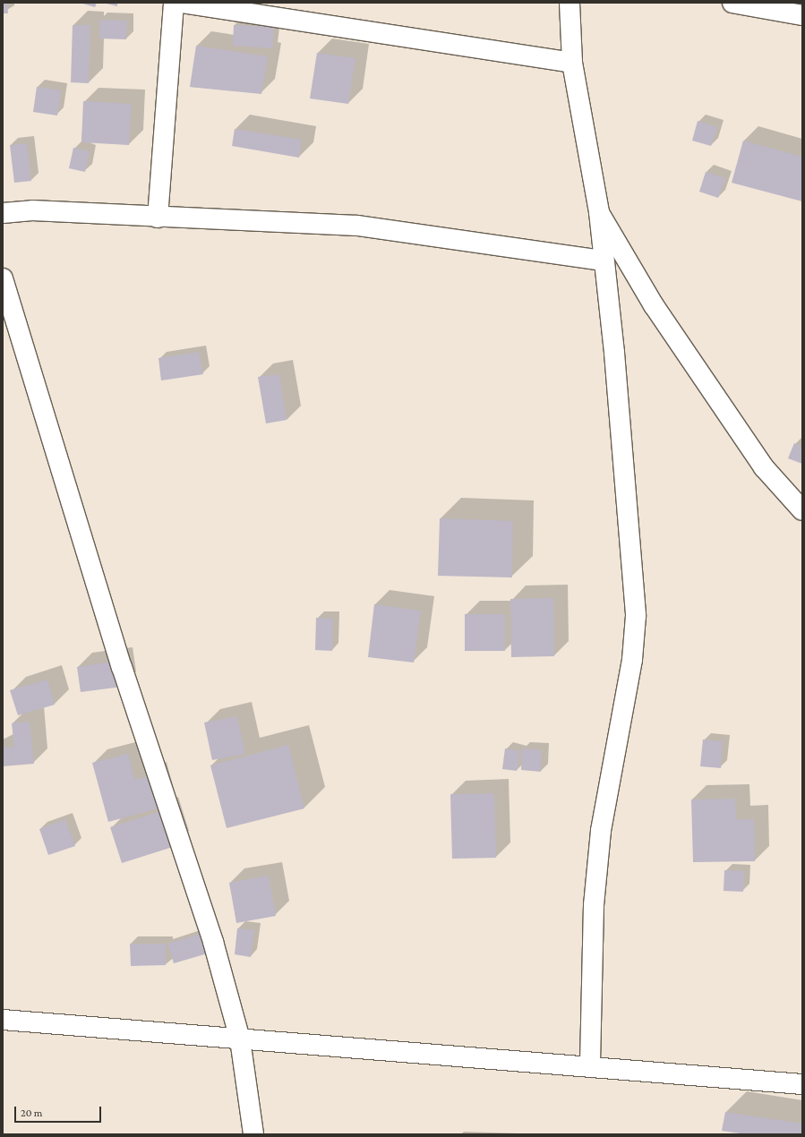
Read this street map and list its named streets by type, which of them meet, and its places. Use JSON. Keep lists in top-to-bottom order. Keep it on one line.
{"scale_bar":"20 m"}
